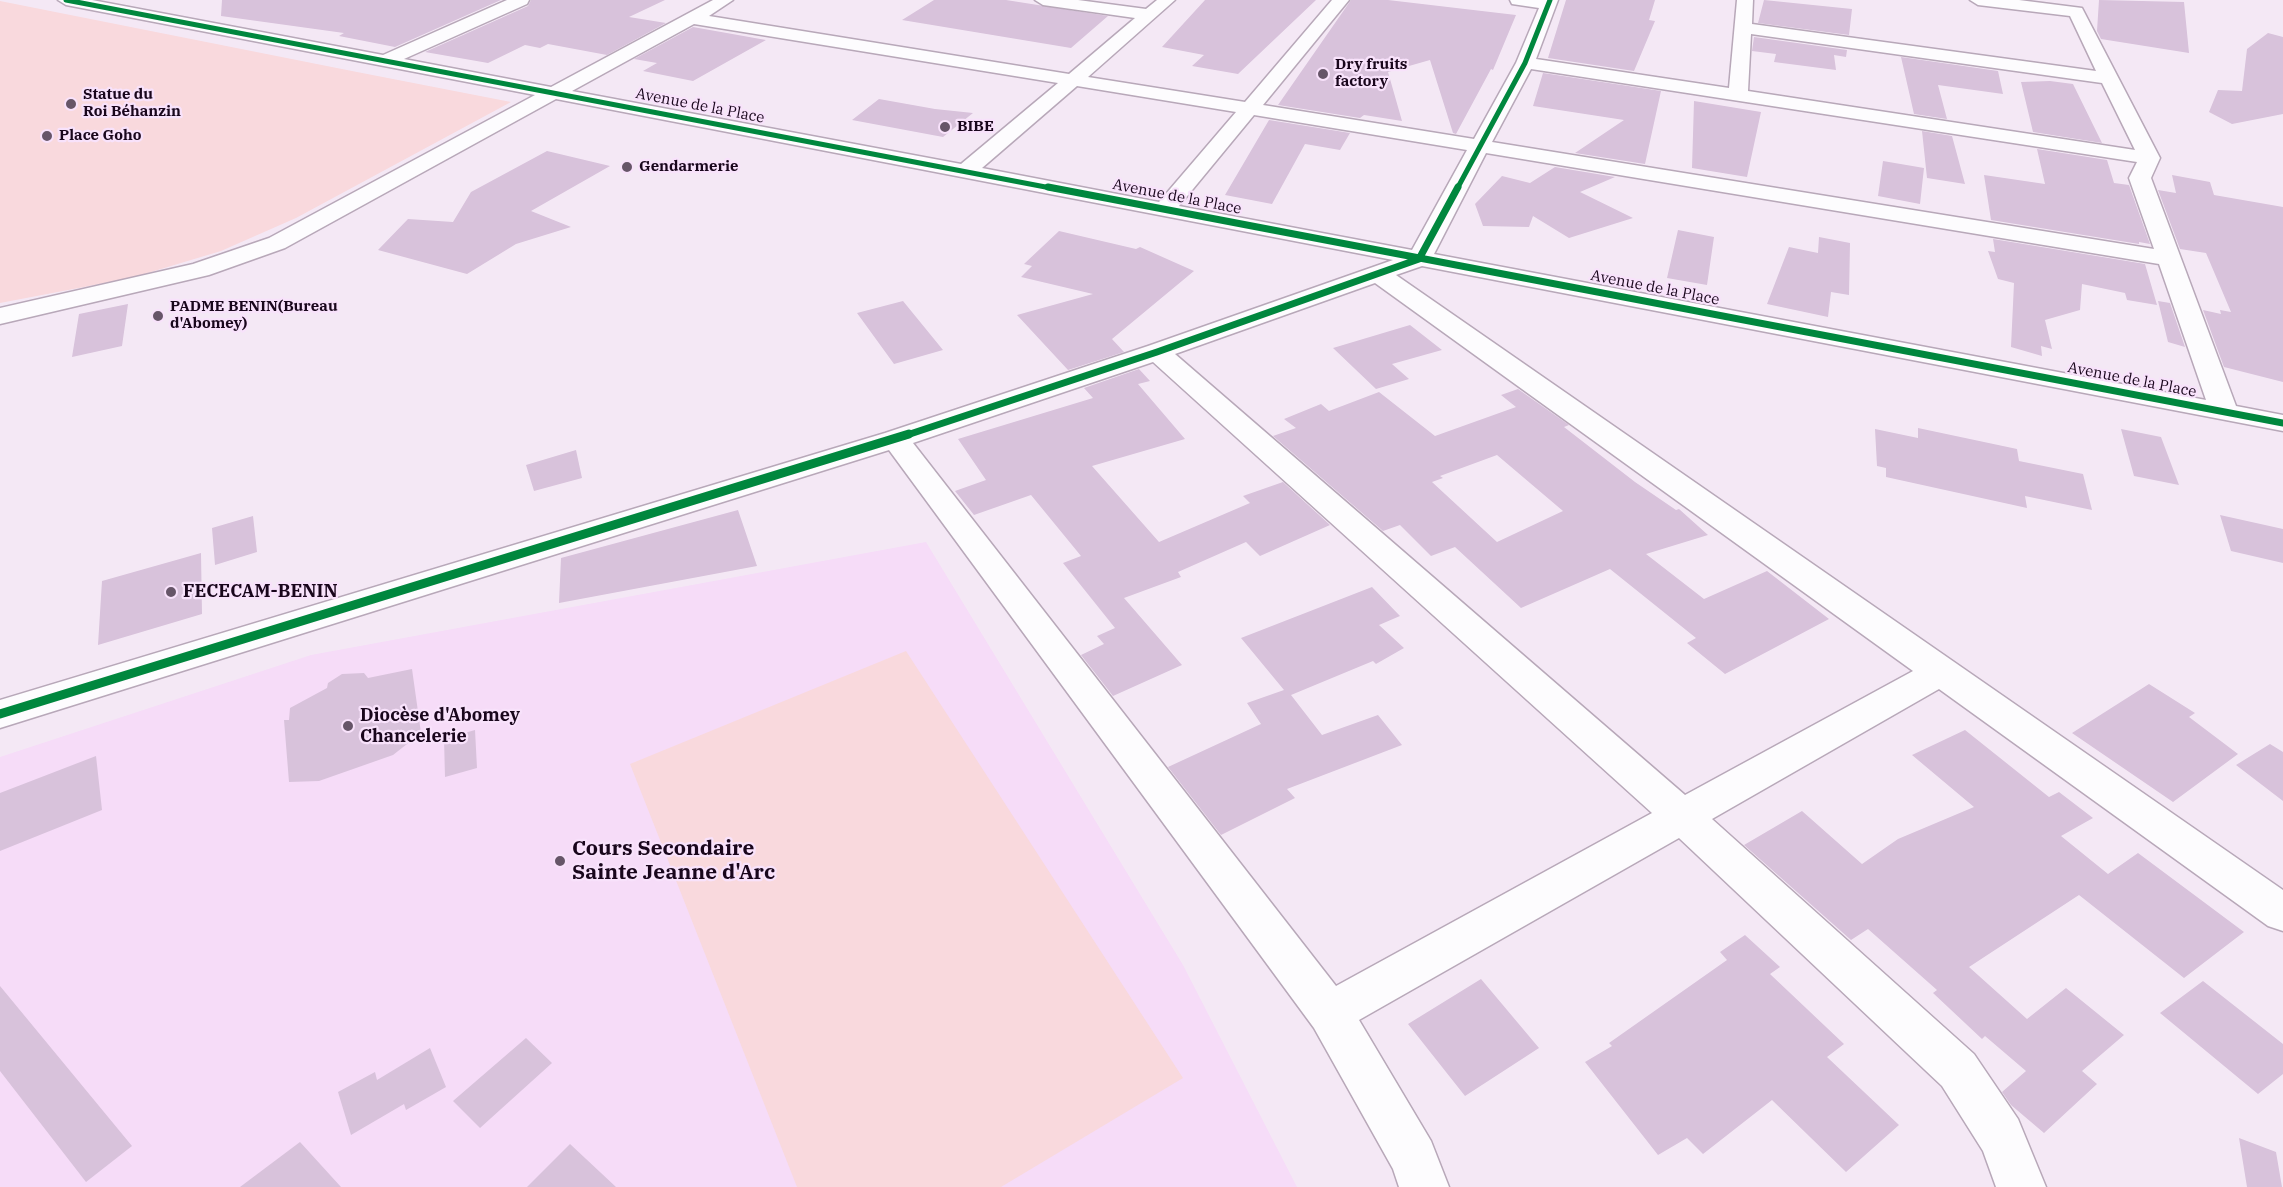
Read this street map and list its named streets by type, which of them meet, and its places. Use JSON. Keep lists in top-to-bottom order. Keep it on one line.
{"streets":{"street":["Avenue de la Place"]},"places":["Dry fruits factory","Statue du Roi Béhanzin","BIBE","Place Goho","Gendarmerie","PADME BENIN(Bureau d'Abomey)","FECECAM-BENIN","Diocèse d'Abomey Chancelerie","Cours Secondaire Sainte Jeanne d'Arc"]}
